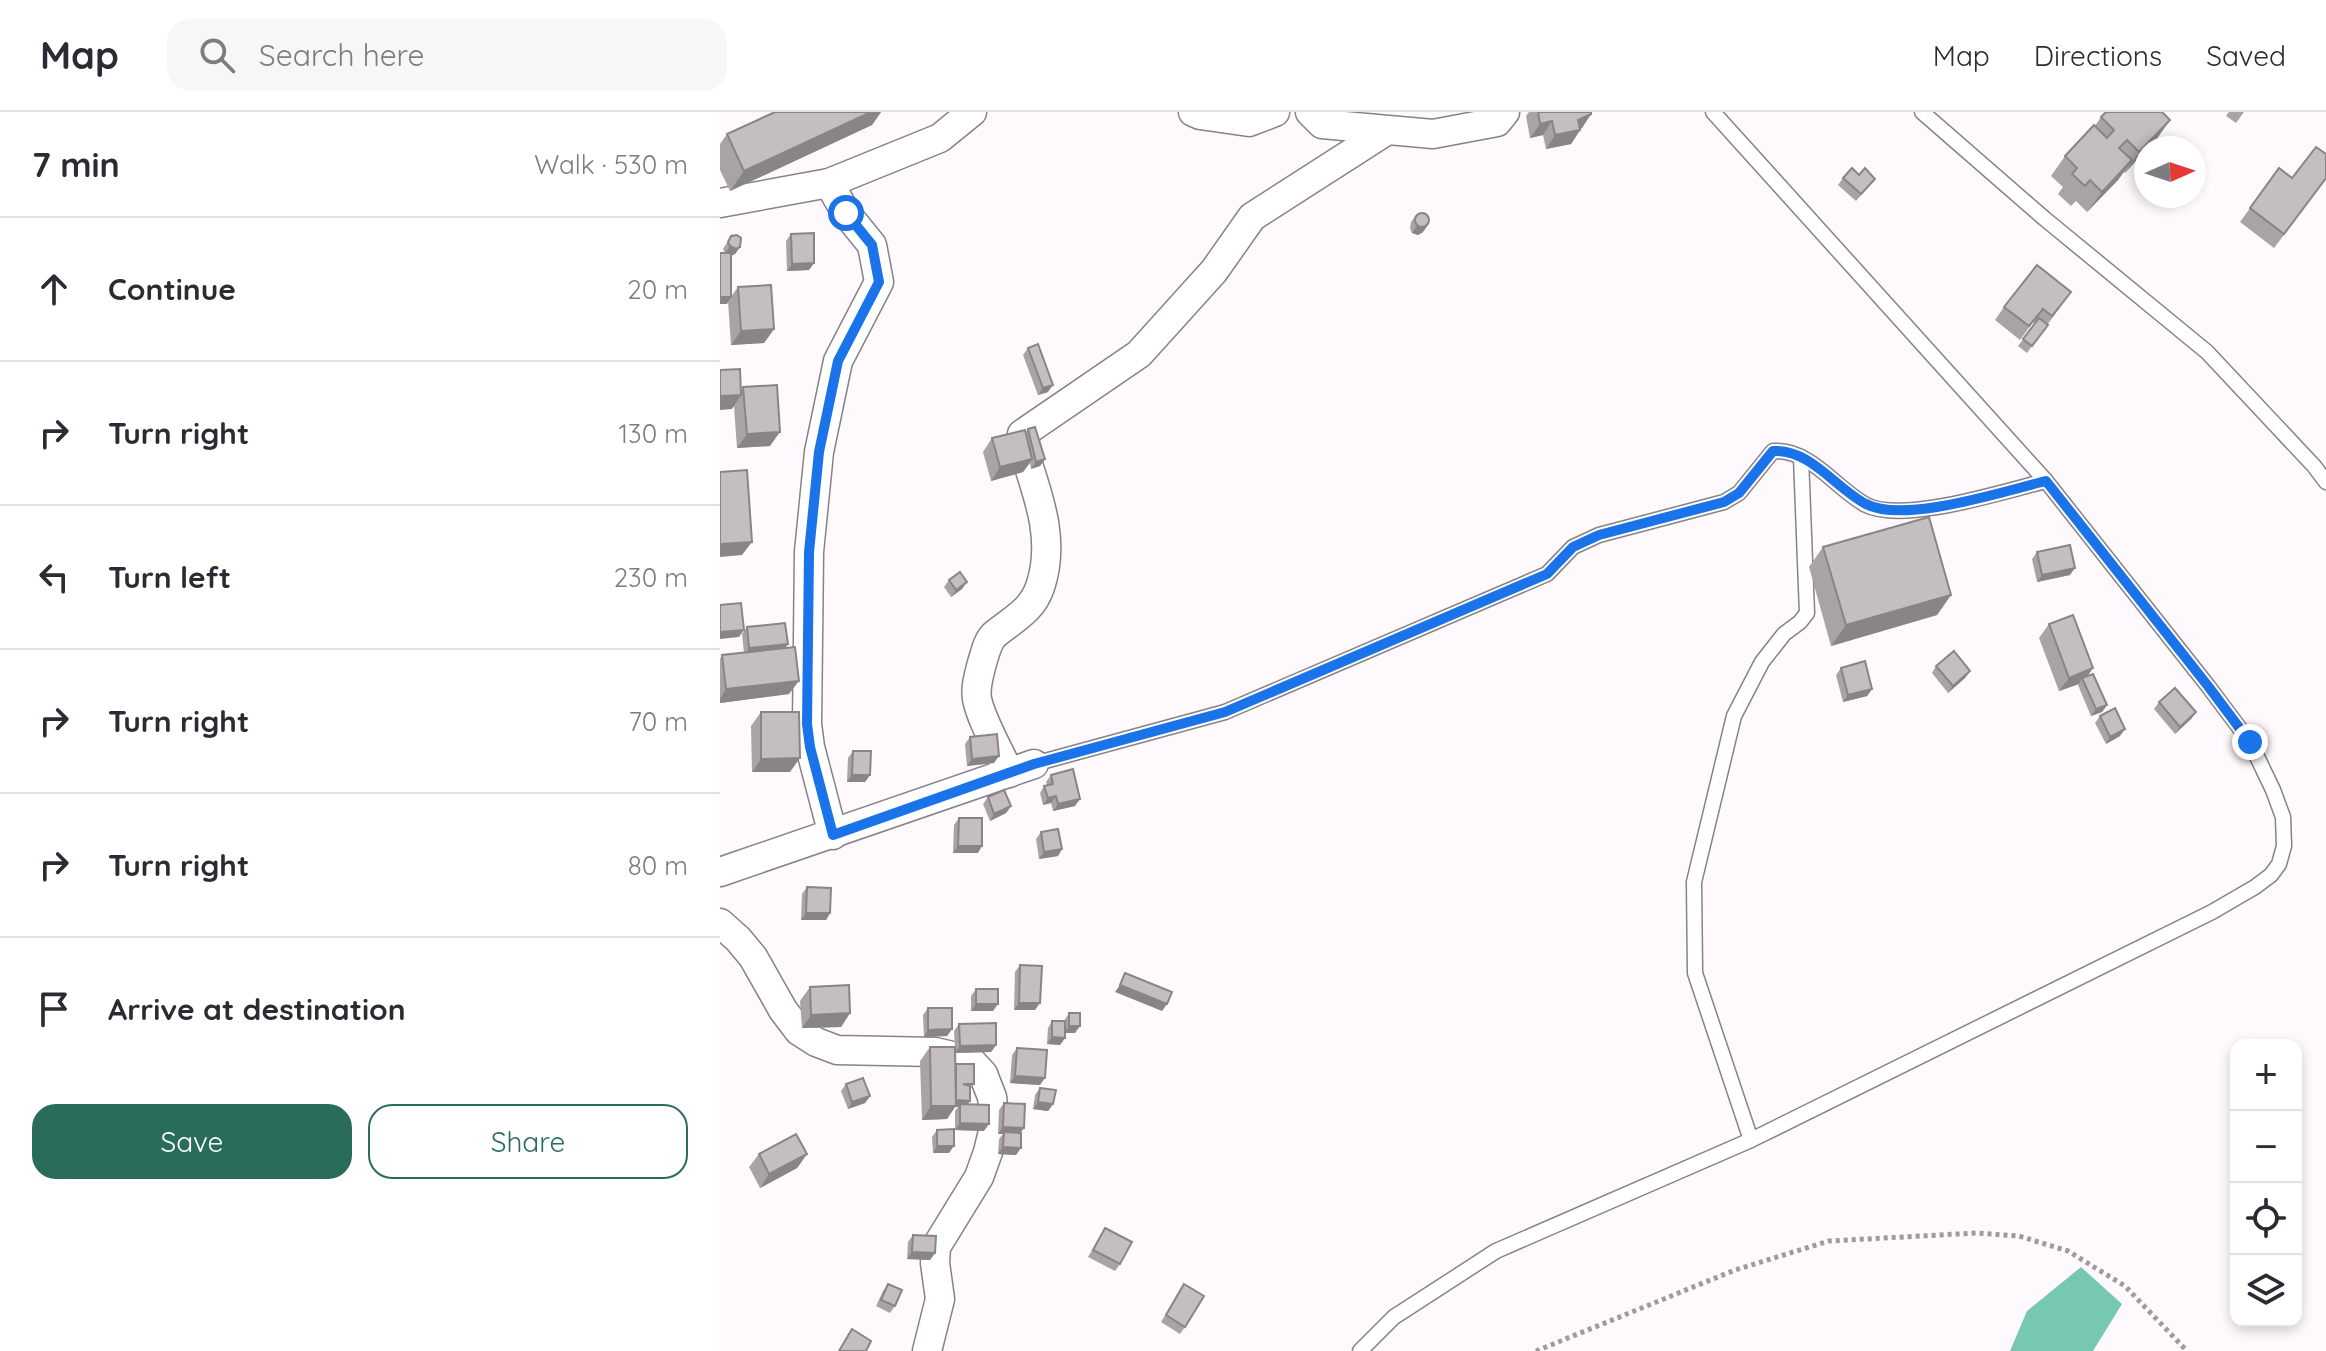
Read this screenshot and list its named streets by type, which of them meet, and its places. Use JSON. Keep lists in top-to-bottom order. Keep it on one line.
{"north":"right","page":{"header":"Map","search":"Search here","nav":["Map","Directions","Saved"],"heading":["7 min","Walk · 530 m"],"list":[["Continue","20 m"],["Turn right","130 m"],["Turn left","230 m"],["Turn right","70 m"],["Turn right","80 m"],"Arrive at destination"],"map_buttons":["+","−"],"buttons":["Save","Share"]}}
